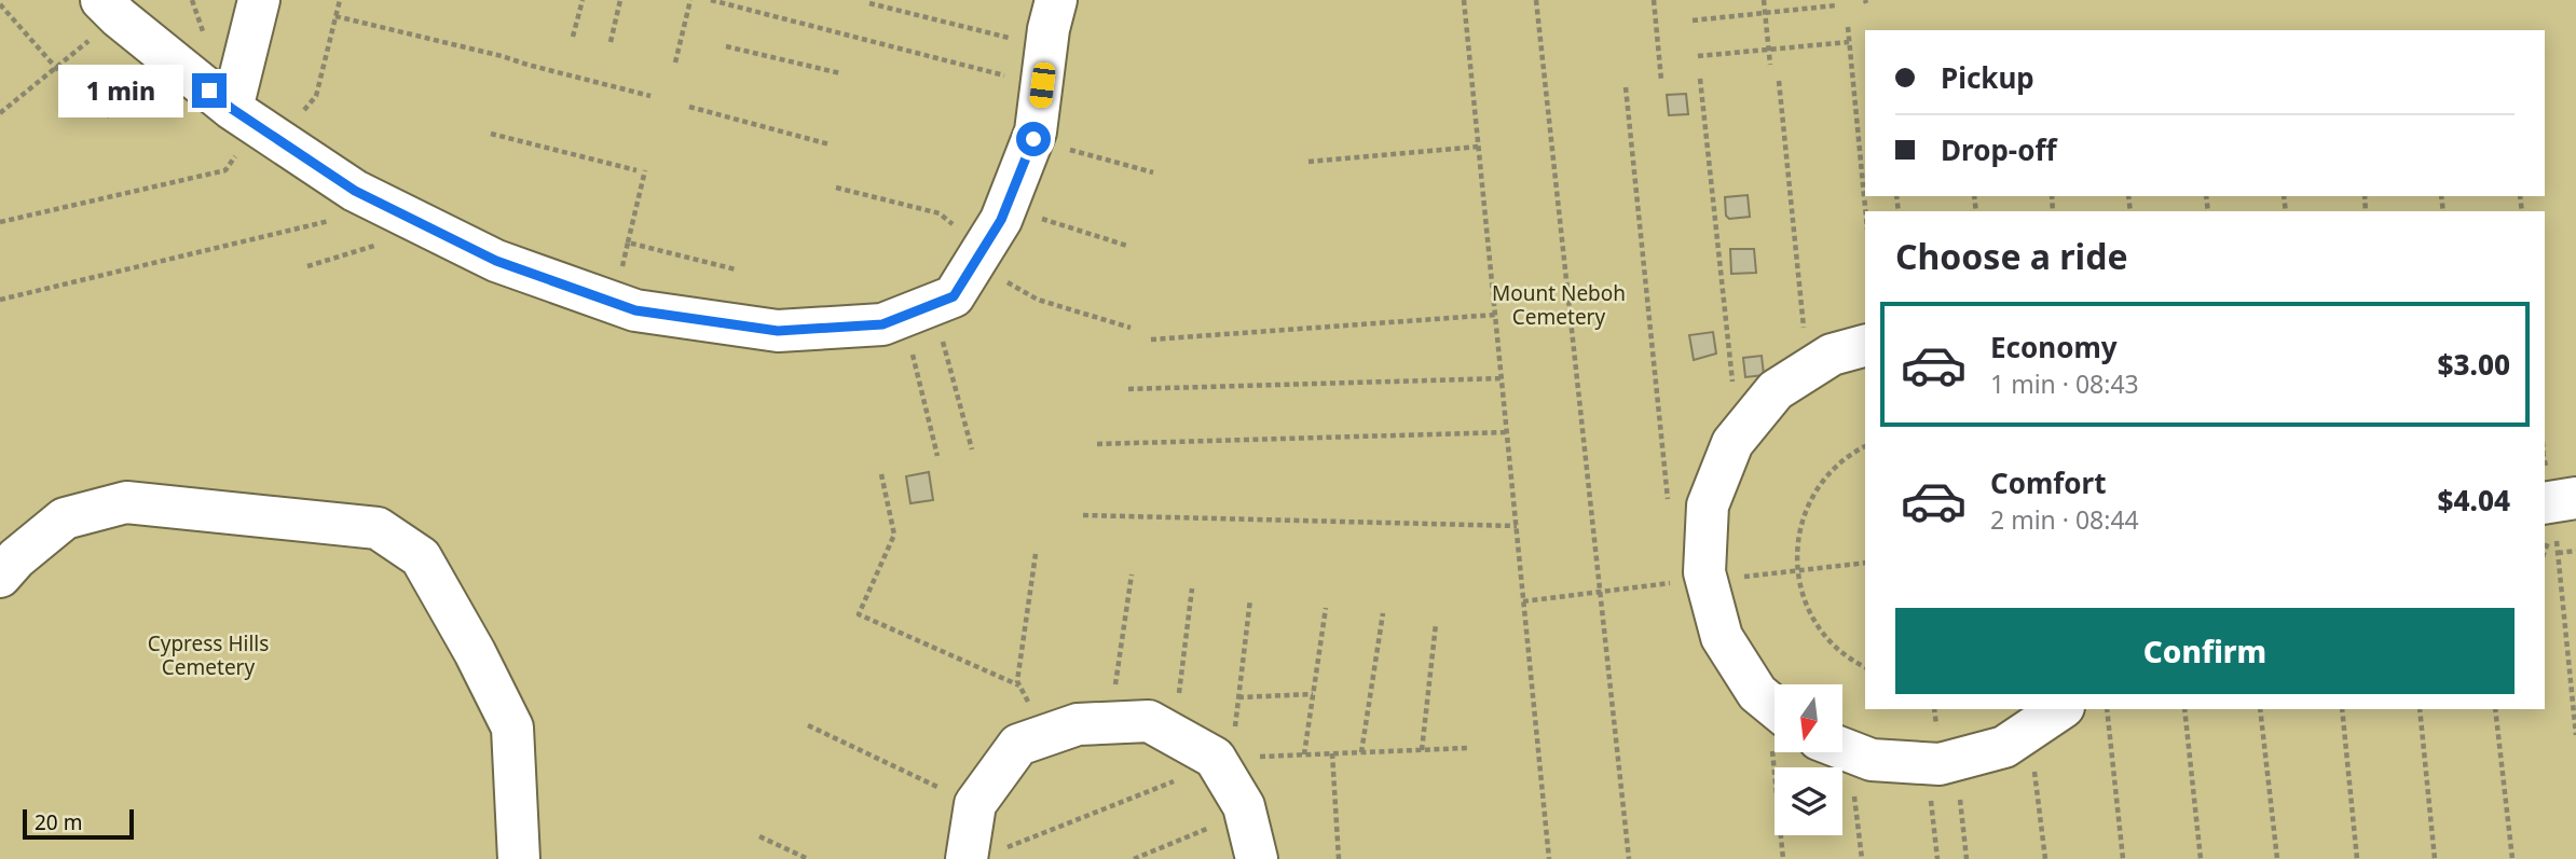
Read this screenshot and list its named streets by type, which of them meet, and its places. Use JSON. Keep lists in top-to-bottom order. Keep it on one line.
{"parks":["Mount Neboh Cemetery","Cypress Hills Cemetery"],"scale_bar":"20 m","north":"bottom","page":{"banner":["Pickup","Drop-off"],"bubble":"1 min","heading":"Choose a ride","list":[{"name":"Economy","note":"1 min · 08:43","value":"$3.00"},{"name":"Comfort","note":"2 min · 08:44","value":"$4.04"}],"buttons":"Confirm","scale":"20 m"}}
